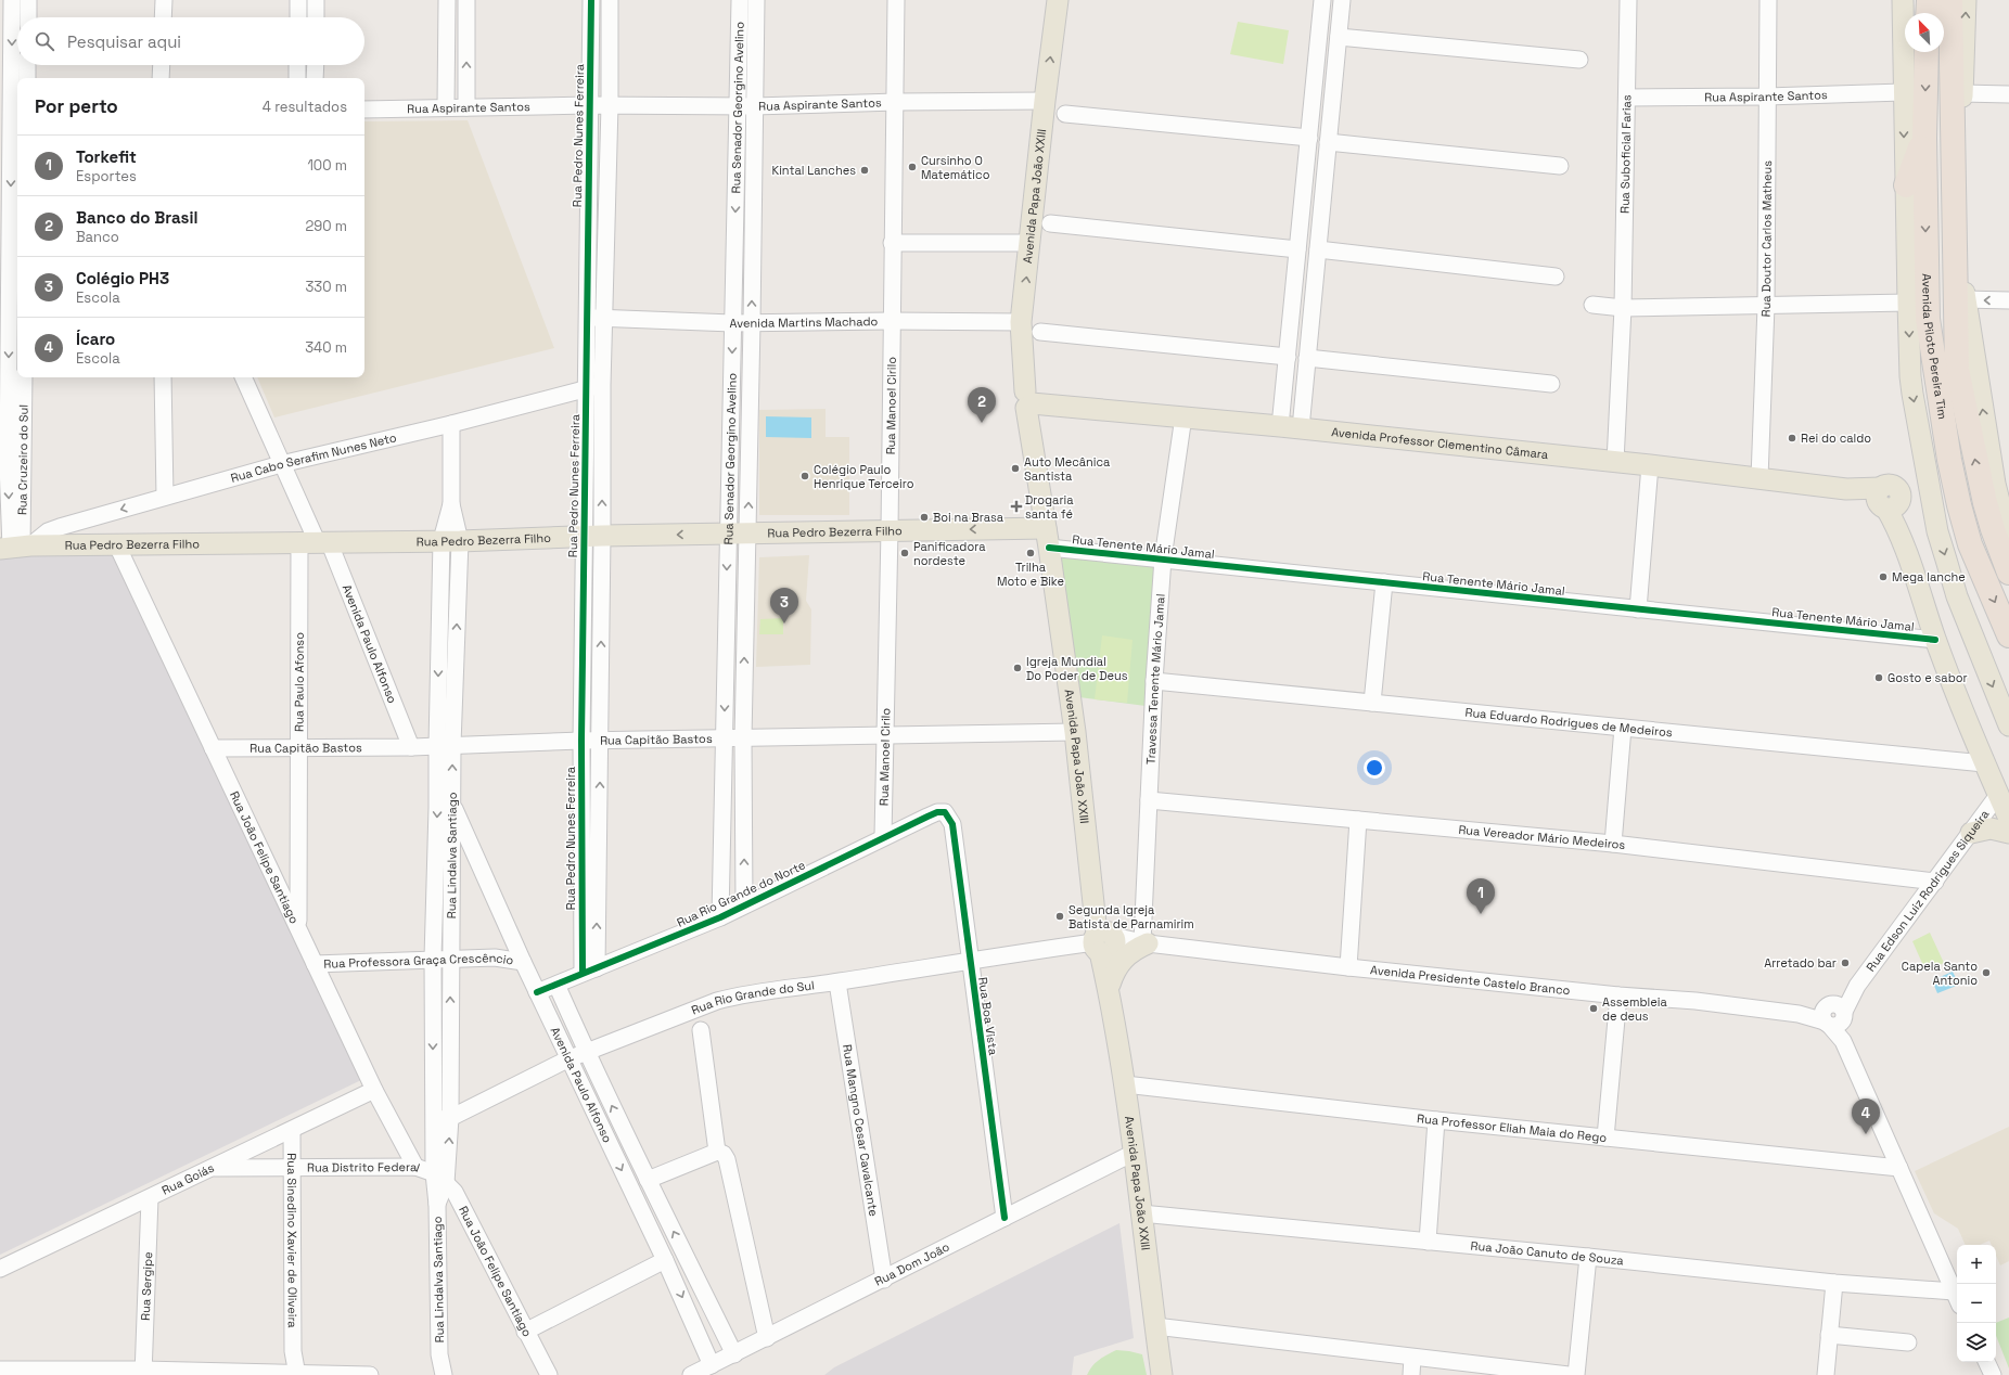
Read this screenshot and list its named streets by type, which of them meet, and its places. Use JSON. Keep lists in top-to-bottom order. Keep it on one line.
{"streets":{"highway":["Avenida Piloto Pereira Tim"],"main road":["Avenida Papa João XXIII","Avenida Professor Clementino Câmara","Rua Pedro Bezerra Filho"],"street":["Rua Aspirante Santos","Rua Senador Georgino Avelino","Rua Pedro Nunes Ferreira","Rua Suboficial Farias","Rua Doutor Carlos Matheus","Avenida Martins Machado","Rua Manoel Cirilo","Rua Cabo Serafim Nunes Neto","Rua Cruzeiro do Sul","Rua Tenente Mário Jamal","Avenida Paulo Alfonso","Travessa Tenente Mário Jamal","Rua Paulo Afonso","Rua Eduardo Rodrigues de Medeiros","Rua Capitão Bastos","Rua Vereador Mário Medeiros","Rua Lindalva Santiago","Rua João Felipe Santiago","Rua Edson Luiz Rodrigues Siqueira","Rua Rio Grande do Norte","Rua Professora Graça Crescêncio","Avenida Presidente Castelo Branco","Rua Rio Grande do Sul","Rua Boa Vista","Rua Professor Eliah Maia do Rego","Rua Mangno Cesar Cavalcante","Rua Distrito Federal","Rua Goiás","Rua Sinedino Xavier de Oliveira","Rua João Canuto de Souza","Rua Dom João","Rua Sergipe"]},"crossings":[["Rua Aspirante Santos","Rua Senador Georgino Avelino"],["Rua Aspirante Santos","Rua Pedro Nunes Ferreira"],["Rua Aspirante Santos","Rua Suboficial Farias"],["Rua Aspirante Santos","Avenida Papa João XXIII"],["Rua Aspirante Santos","Rua Doutor Carlos Matheus"],["Rua Aspirante Santos","Rua Manoel Cirilo"],["Rua Senador Georgino Avelino","Avenida Martins Machado"],["Rua Senador Georgino Avelino","Rua Pedro Bezerra Filho"],["Rua Senador Georgino Avelino","Rua Capitão Bastos"],["Rua Senador Georgino Avelino","Rua Rio Grande do Norte"],["Rua Pedro Nunes Ferreira","Avenida Martins Machado"],["Rua Pedro Nunes Ferreira","Rua Cabo Serafim Nunes Neto"],["Rua Pedro Nunes Ferreira","Rua Pedro Bezerra Filho"],["Rua Pedro Nunes Ferreira","Rua Capitão Bastos"],["Rua Pedro Nunes Ferreira","Rua Rio Grande do Norte"],["Rua Suboficial Farias","Avenida Professor Clementino Câmara"],["Avenida Papa João XXIII","Avenida Martins Machado"],["Avenida Papa João XXIII","Avenida Professor Clementino Câmara"],["Avenida Papa João XXIII","Rua Pedro Bezerra Filho"],["Avenida Papa João XXIII","Rua Tenente Mário Jamal"],["Avenida Papa João XXIII","Rua Capitão Bastos"],["Avenida Papa João XXIII","Avenida Presidente Castelo Branco"],["Avenida Papa João XXIII","Rua Rio Grande do Sul"],["Avenida Papa João XXIII","Rua Professor Eliah Maia do Rego"],["Avenida Papa João XXIII","Rua João Canuto de Souza"],["Avenida Papa João XXIII","Rua Dom João"],["Rua Doutor Carlos Matheus","Avenida Professor Clementino Câmara"],["Avenida Martins Machado","Rua Manoel Cirilo"],["Rua Manoel Cirilo","Rua Pedro Bezerra Filho"],["Rua Manoel Cirilo","Rua Capitão Bastos"],["Rua Manoel Cirilo","Rua Rio Grande do Norte"],["Avenida Professor Clementino Câmara","Travessa Tenente Mário Jamal"],["Rua Cabo Serafim Nunes Neto","Rua Cruzeiro do Sul"],["Rua Cabo Serafim Nunes Neto","Rua Pedro Bezerra Filho"],["Rua Cabo Serafim Nunes Neto","Rua Paulo Afonso"],["Rua Cabo Serafim Nunes Neto","Rua Lindalva Santiago"],["Rua Cruzeiro do Sul","Rua Pedro Bezerra Filho"],["Rua Pedro Bezerra Filho","Rua Tenente Mário Jamal"],["Rua Pedro Bezerra Filho","Avenida Paulo Alfonso"],["Rua Pedro Bezerra Filho","Rua Paulo Afonso"],["Rua Pedro Bezerra Filho","Rua Lindalva Santiago"],["Rua Pedro Bezerra Filho","Rua João Felipe Santiago"],["Rua Tenente Mário Jamal","Travessa Tenente Mário Jamal"],["Avenida Paulo Alfonso","Rua Paulo Afonso"],["Avenida Paulo Alfonso","Rua Capitão Bastos"],["Avenida Paulo Alfonso","Rua Lindalva Santiago"],["Avenida Paulo Alfonso","Rua Rio Grande do Norte"],["Avenida Paulo Alfonso","Rua Professora Graça Crescêncio"],["Avenida Paulo Alfonso","Rua Rio Grande do Sul"],["Avenida Paulo Alfonso","Rua Dom João"],["Travessa Tenente Mário Jamal","Rua Eduardo Rodrigues de Medeiros"],["Travessa Tenente Mário Jamal","Rua Vereador Mário Medeiros"],["Travessa Tenente Mário Jamal","Avenida Presidente Castelo Branco"],["Rua Paulo Afonso","Rua Capitão Bastos"],["Rua Paulo Afonso","Rua João Felipe Santiago"],["Rua Capitão Bastos","Rua Lindalva Santiago"],["Rua Capitão Bastos","Rua João Felipe Santiago"],["Rua Vereador Mário Medeiros","Rua Edson Luiz Rodrigues Siqueira"],["Rua Lindalva Santiago","Rua João Felipe Santiago"],["Rua Lindalva Santiago","Rua Professora Graça Crescêncio"],["Rua Lindalva Santiago","Rua Rio Grande do Sul"],["Rua Lindalva Santiago","Rua Distrito Federal"],["Rua João Felipe Santiago","Rua Professora Graça Crescêncio"],["Rua João Felipe Santiago","Rua Distrito Federal"],["Rua João Felipe Santiago","Rua Goiás"],["Rua Edson Luiz Rodrigues Siqueira","Avenida Presidente Castelo Branco"],["Rua Rio Grande do Norte","Rua Boa Vista"],["Avenida Presidente Castelo Branco","Rua Rio Grande do Sul"],["Rua Rio Grande do Sul","Rua Boa Vista"],["Rua Rio Grande do Sul","Rua Mangno Cesar Cavalcante"],["Rua Boa Vista","Rua Dom João"],["Rua Mangno Cesar Cavalcante","Rua Dom João"],["Rua Distrito Federal","Rua Goiás"],["Rua Distrito Federal","Rua Sinedino Xavier de Oliveira"],["Rua Goiás","Rua Sinedino Xavier de Oliveira"],["Rua Goiás","Rua Sergipe"]],"one_way":["Rua Cruzeiro do Sul"],"places":{"other":["Cursinho O Matemático","Kintal Lanches","Rei do caldo","Auto Mecânica Santista","Colégio Paulo Henrique Terceiro","Boi na Brasa","Panificadora nordeste","Trilha Moto e Bike","Mega lanche","Igreja Mundial Do Poder de Deus","Gosto e sabor","Segunda Igreja Batista de Parnamirim","Arretado bar","Capela Santo Antonio","Assembleia de deus"],"health":["Drogaria santa fé"]},"north":"top left","page":{"search":"Pesquisar aqui","heading":["Por perto","4 resultados"],"list":[{"mark":"1","name":"Torkefit","note":"Esportes","value":"100 m"},{"mark":"2","name":"Banco do Brasil","note":"Banco","value":"290 m"},{"mark":"3","name":"Colégio PH3","note":"Escola","value":"330 m"},{"mark":"4","name":"Ícaro","note":"Escola","value":"340 m"}],"pins":["2","3","1","4"],"map_buttons":["+","−"]}}
